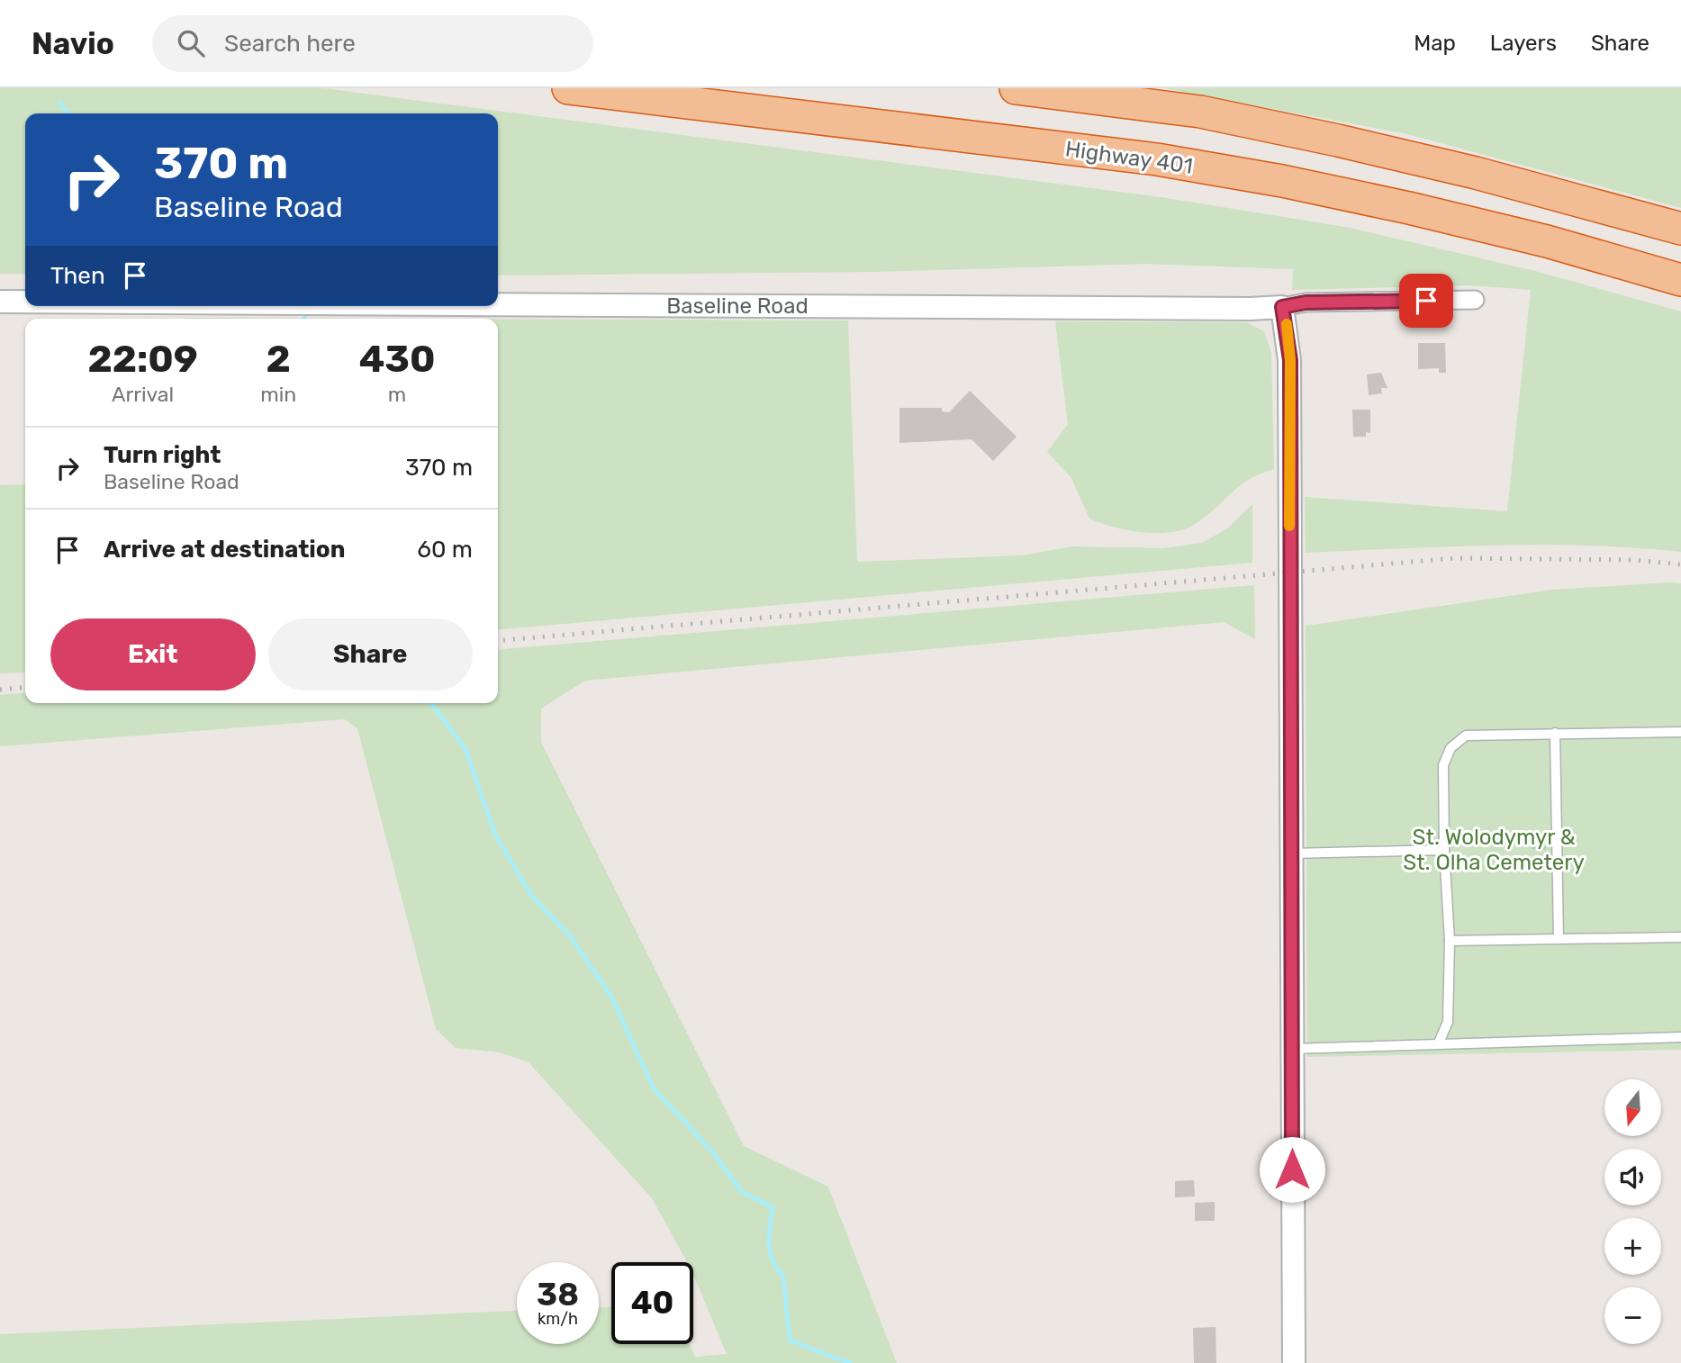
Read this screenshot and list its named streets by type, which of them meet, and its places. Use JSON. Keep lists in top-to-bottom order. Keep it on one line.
{"streets":{"highway":["Highway 401"],"street":["Baseline Road"]},"parks":["St. Wolodymyr & St. Olha Cemetery"],"north":"bottom","page":{"header":"Navio","search":"Search here","nav":["Map","Layers","Share"],"turn":["370 m","Baseline Road"],"then":"Then","eta":["22:09","Arrival","2","min","430","m"],"list":[{"name":"Turn right","note":"Baseline Road","value":"370 m"},{"name":"Arrive at destination","value":"60 m"}],"buttons":["Exit","Share"],"map_buttons":["+","−"],"speed":"38 km/h","limit":"40"}}
